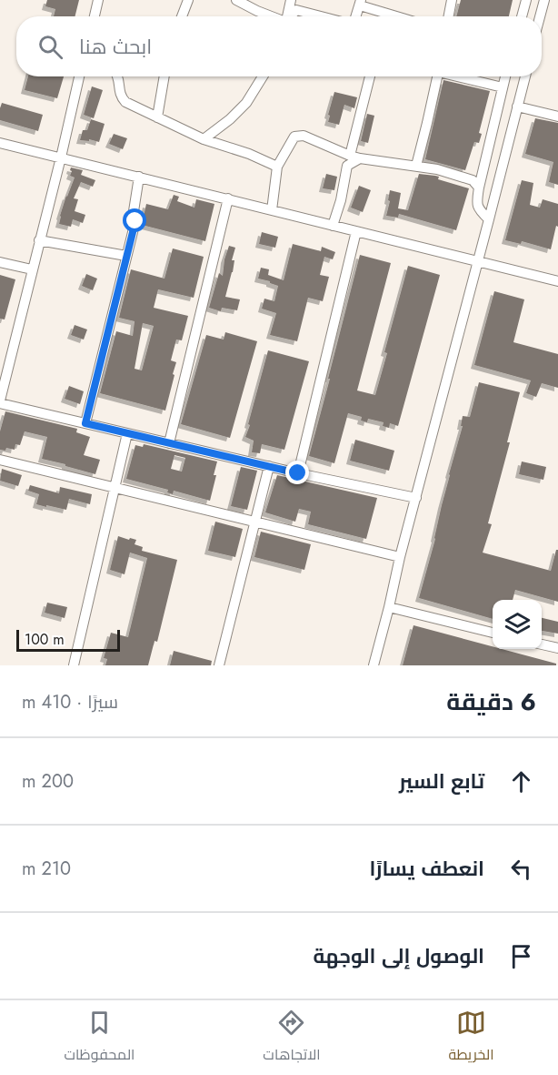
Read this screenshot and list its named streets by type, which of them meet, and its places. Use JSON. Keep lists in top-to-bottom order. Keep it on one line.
{"scale_bar":"100 m","page":{"search":"ابحث هنا","scale":"100 m","heading":["6 دقيقة","سيرًا · 410 m"],"list":[["تابع السير","200 m"],["انعطف يسارًا","210 m"],"الوصول إلى الوجهة"],"nav":["الخريطة","الاتجاهات","المحفوظات"]}}
